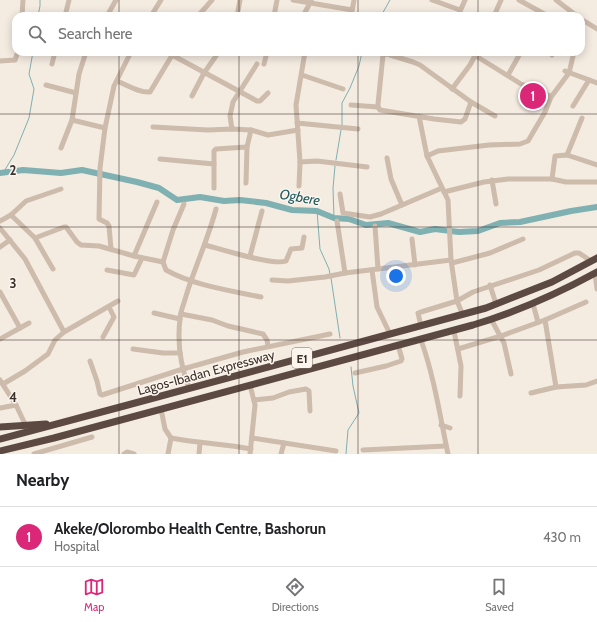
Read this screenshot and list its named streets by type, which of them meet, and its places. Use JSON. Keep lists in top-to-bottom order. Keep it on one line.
{"streets":{"highway":["E1","Lagos-Ibadan Expressway"]},"water":["Ogbere"],"page":{"search":"Search here","pins":"1","heading":"Nearby","list":[{"mark":"1","name":"Akeke/Olorombo Health Centre, Bashorun","note":"Hospital","value":"430 m"}],"nav":["Map","Directions","Saved"]},"grid":{"rows":["2","3","4"]}}
